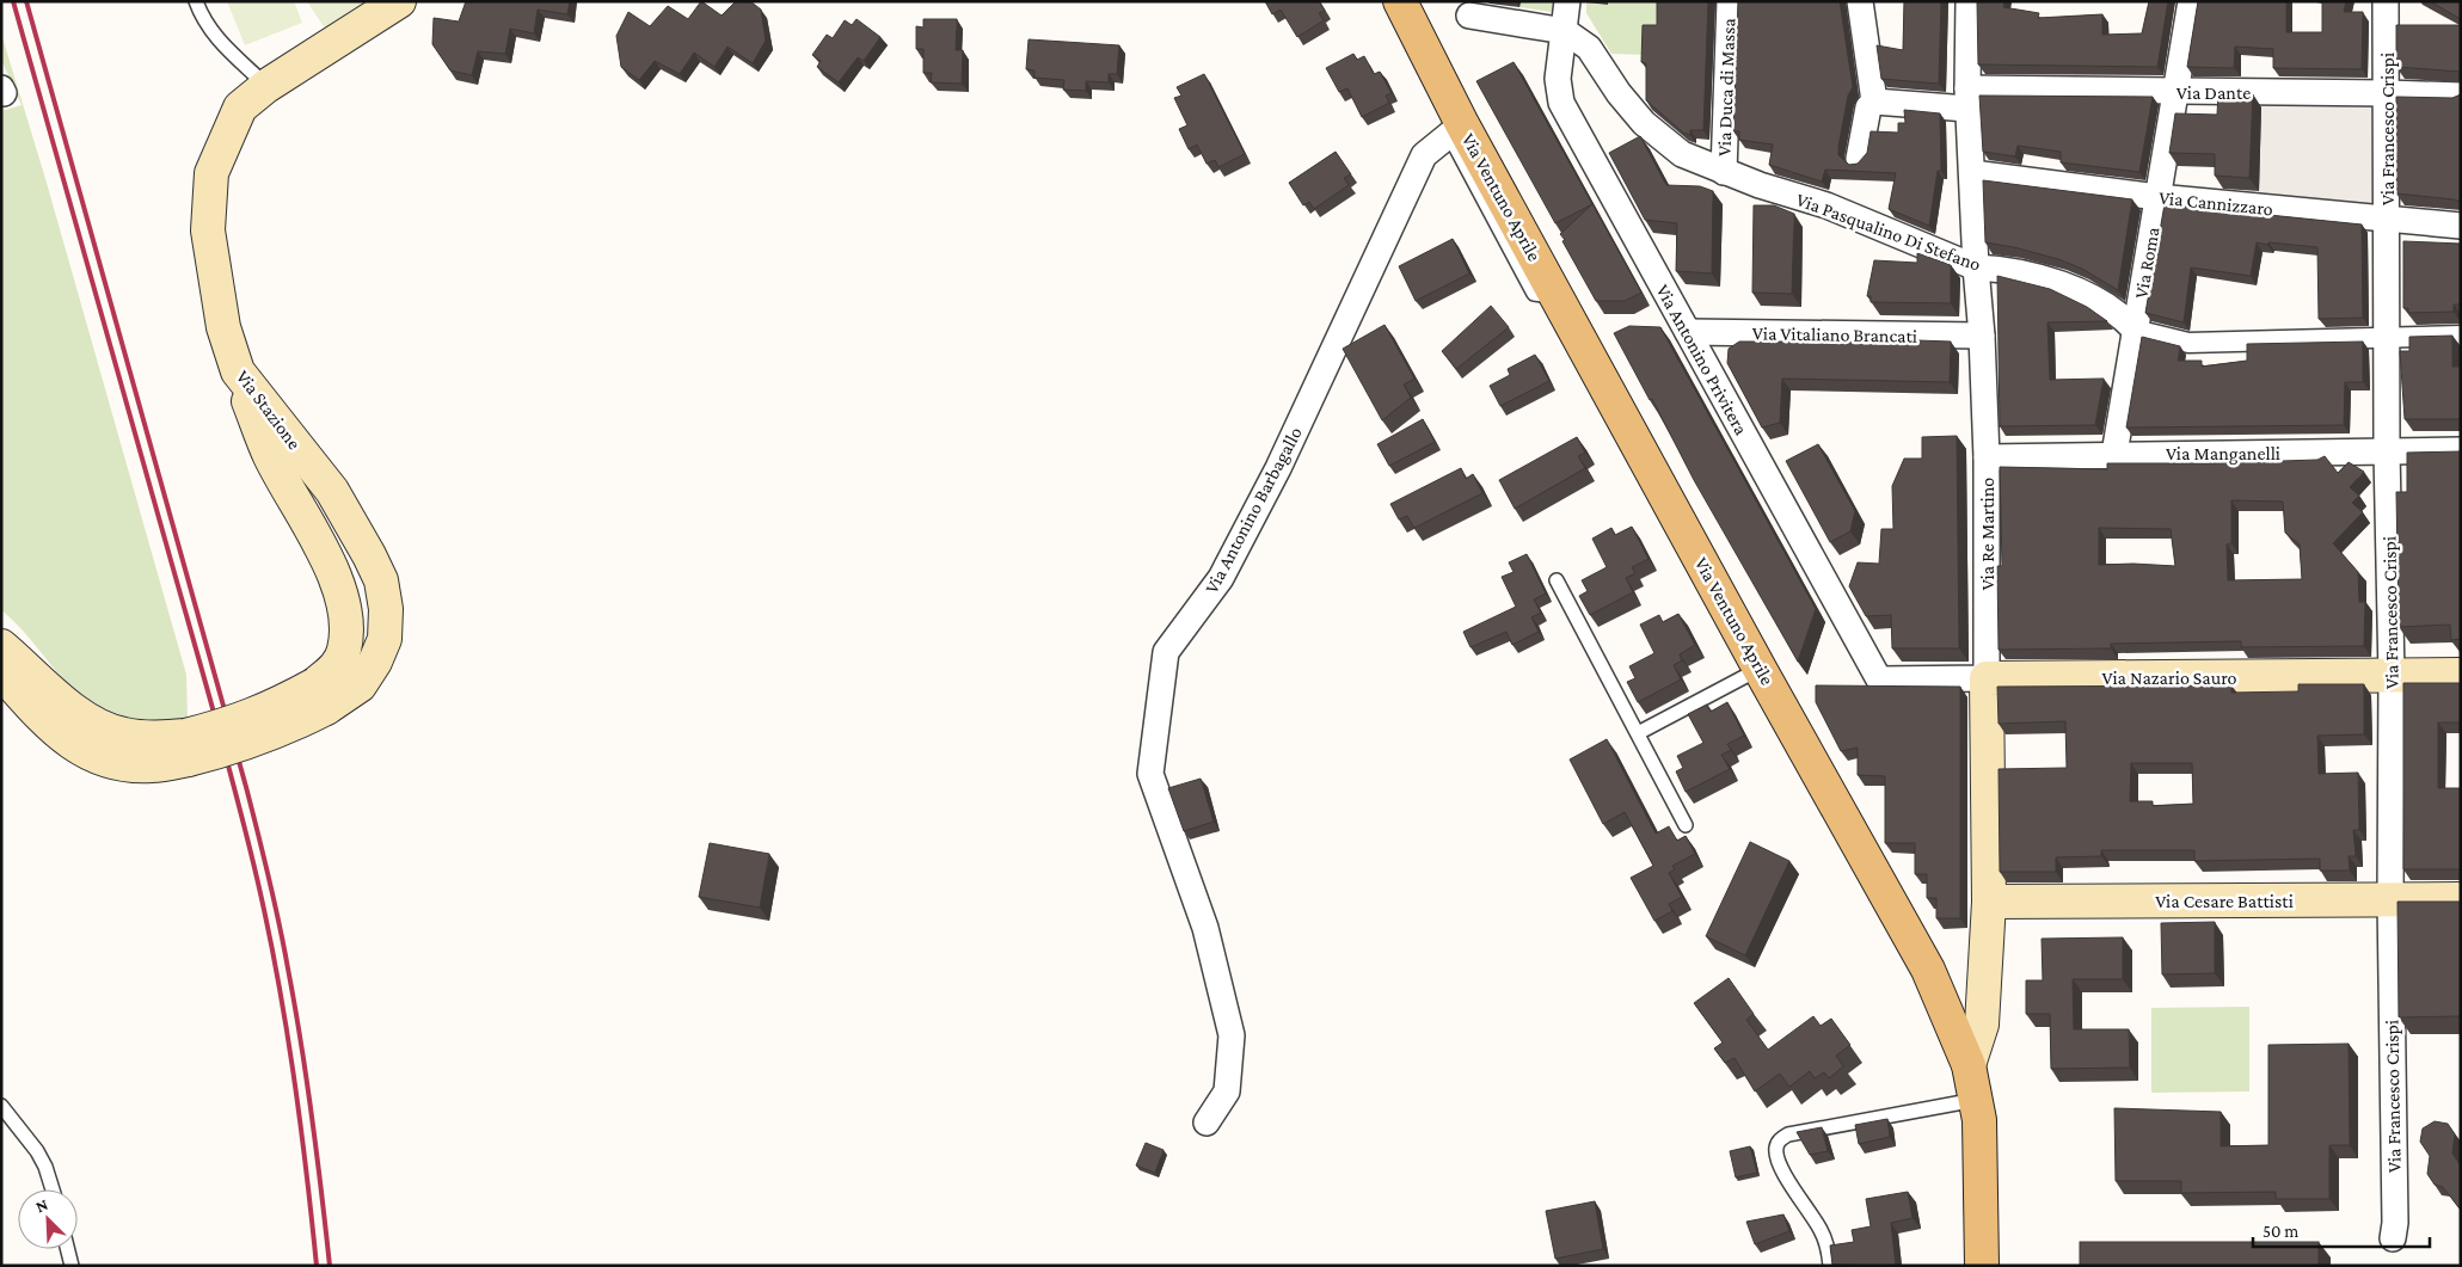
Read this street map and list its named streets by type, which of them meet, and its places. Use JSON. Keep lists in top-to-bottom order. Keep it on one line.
{"streets":{"main road":["Via Ventuno Aprile","Via Stazione","Via Re Martino","Via Nazario Sauro","Via Cesare Battisti"],"street":["Via Duca di Massa","Via Dante","Via Francesco Crispi","Via Cannizzaro","Via Pasqualino Di Stefano","Via Roma","Via Vitaliano Brancati","Via Antonino Privitera","Via Manganelli","Via Antonino Barbagallo"]},"crossings":[["Via Duca di Massa","Via Pasqualino Di Stefano"],["Via Dante","Via Francesco Crispi"],["Via Dante","Via Roma"],["Via Dante","Via Re Martino"],["Via Francesco Crispi","Via Cannizzaro"],["Via Francesco Crispi","Via Pasqualino Di Stefano"],["Via Francesco Crispi","Via Manganelli"],["Via Francesco Crispi","Via Nazario Sauro"],["Via Francesco Crispi","Via Cesare Battisti"],["Via Ventuno Aprile","Via Antonino Barbagallo"],["Via Ventuno Aprile","Via Re Martino"],["Via Cannizzaro","Via Roma"],["Via Cannizzaro","Via Re Martino"],["Via Pasqualino Di Stefano","Via Roma"],["Via Pasqualino Di Stefano","Via Antonino Privitera"],["Via Pasqualino Di Stefano","Via Re Martino"],["Via Roma","Via Manganelli"],["Via Vitaliano Brancati","Via Antonino Privitera"],["Via Vitaliano Brancati","Via Re Martino"],["Via Antonino Privitera","Via Nazario Sauro"],["Via Manganelli","Via Re Martino"],["Via Re Martino","Via Nazario Sauro"],["Via Re Martino","Via Cesare Battisti"]],"scale_bar":"50 m","north":"top left"}
